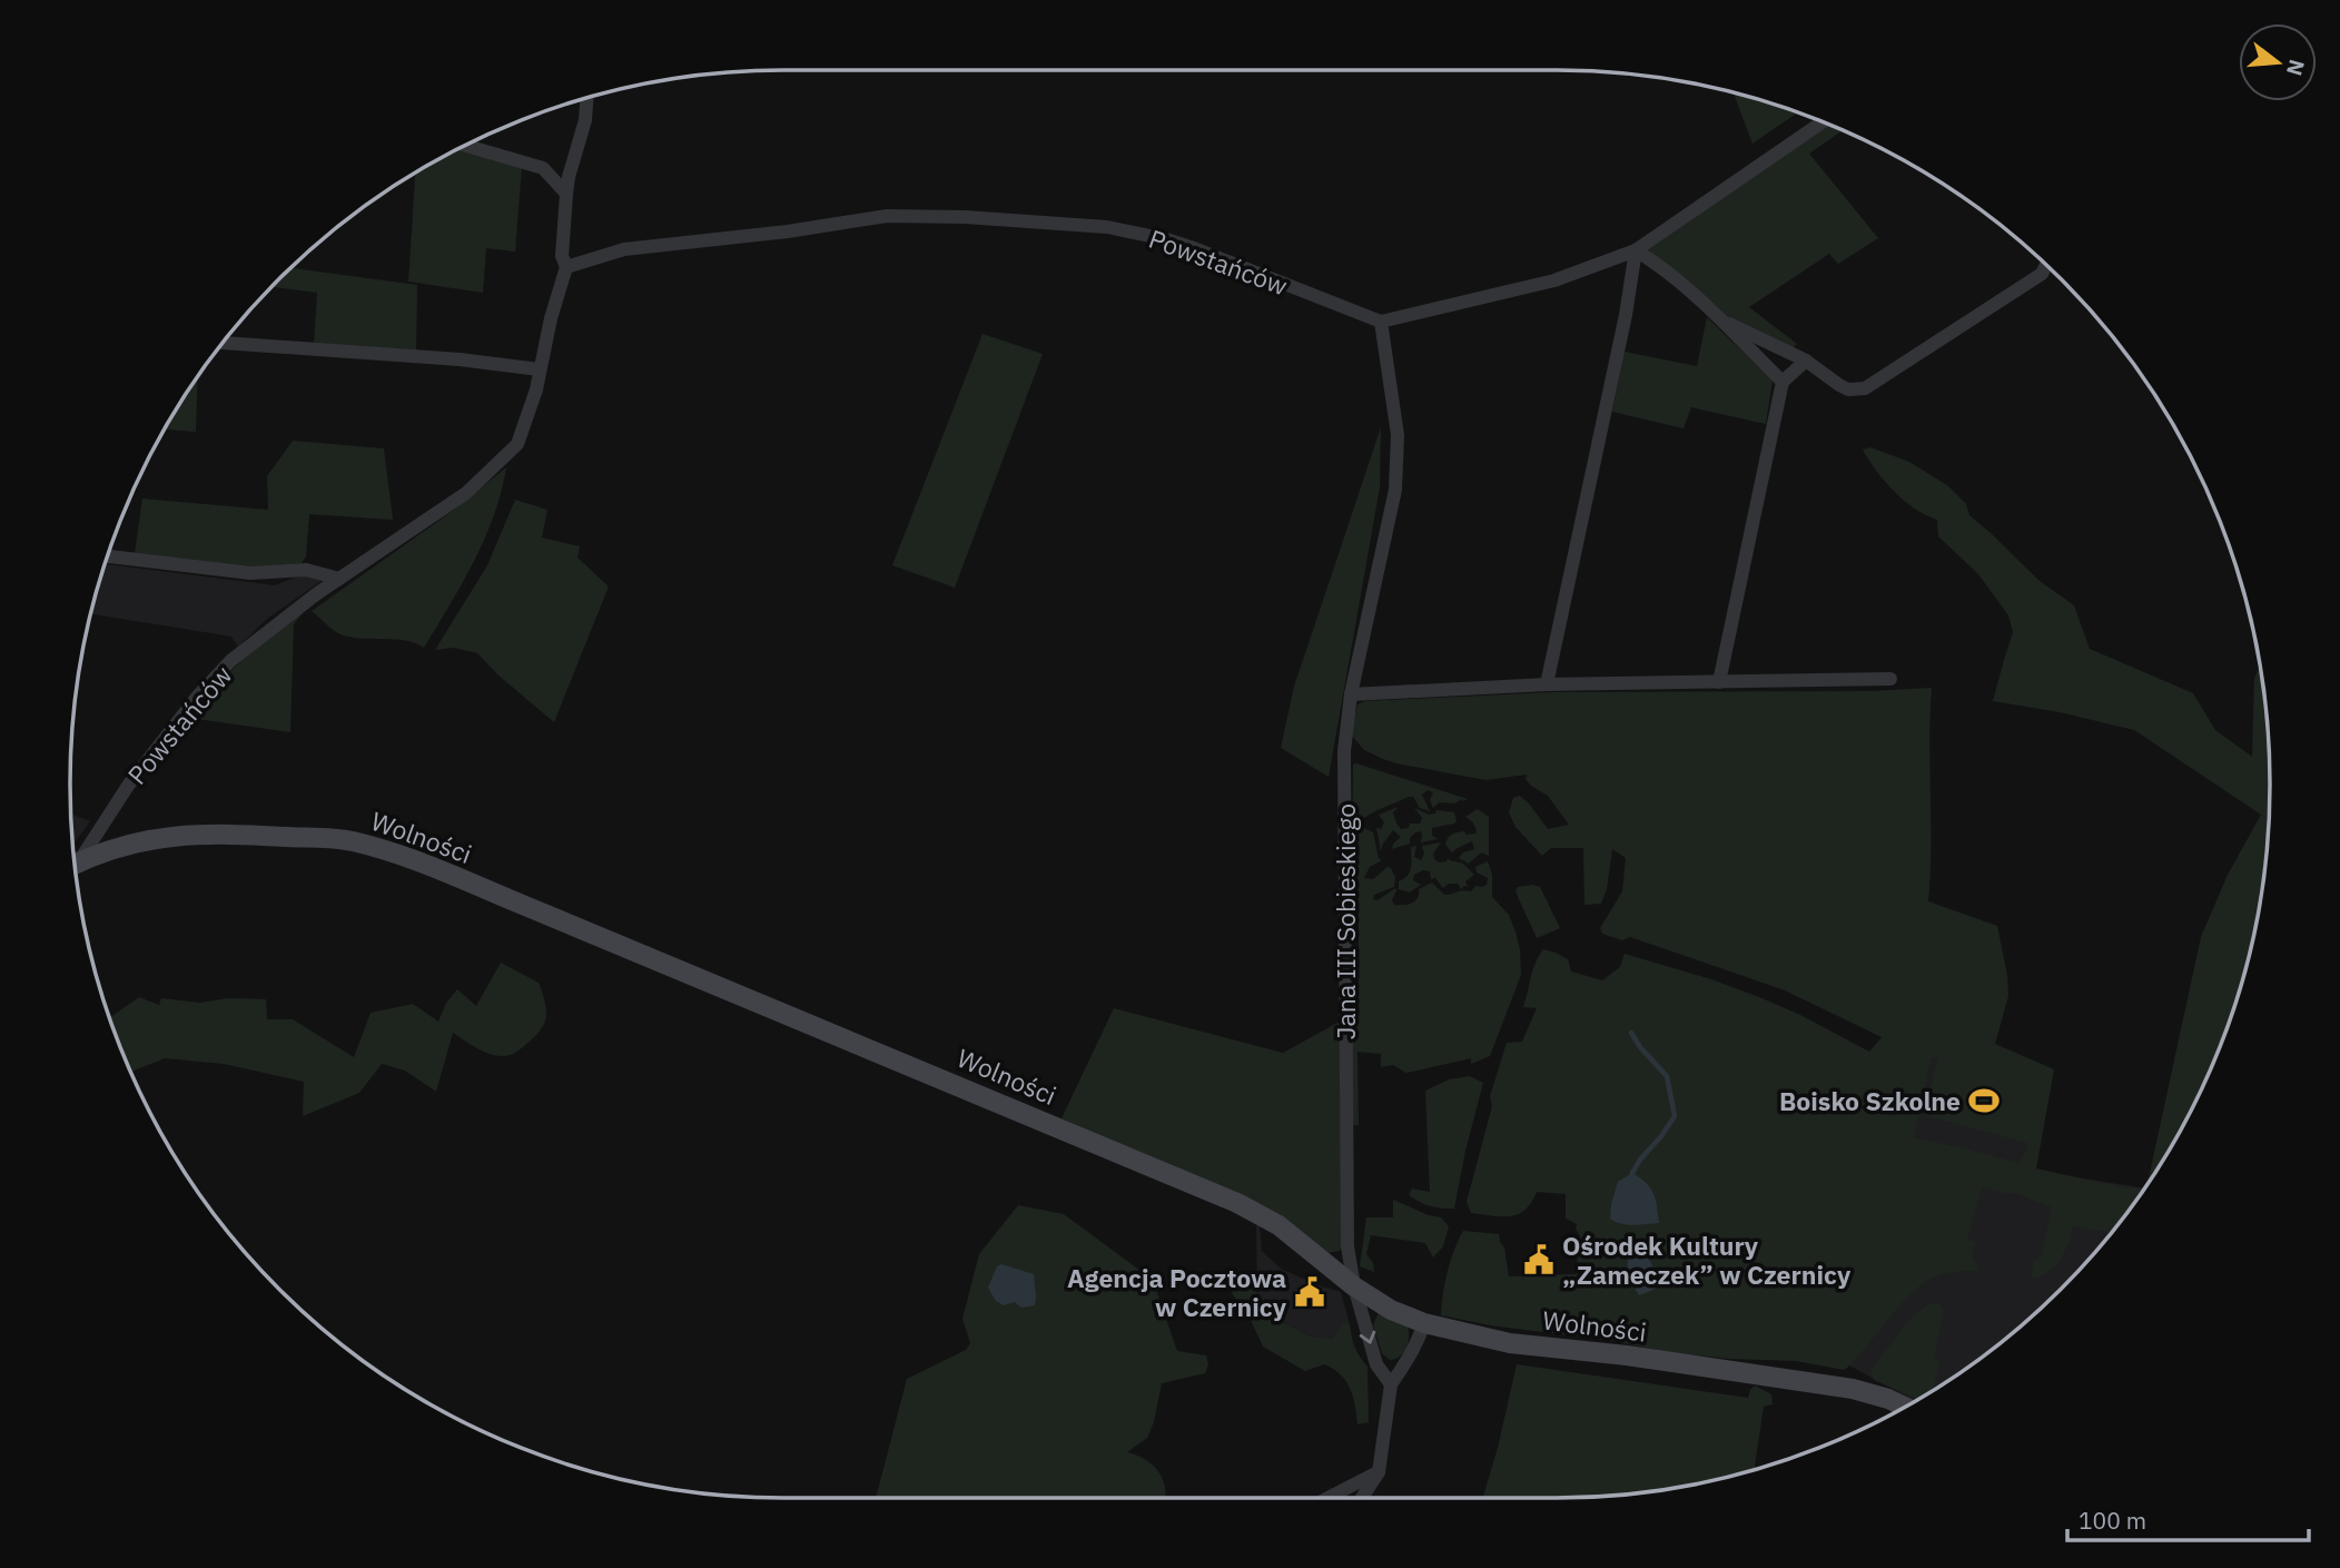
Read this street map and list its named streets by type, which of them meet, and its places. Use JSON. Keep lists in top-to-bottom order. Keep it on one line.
{"streets":{"street":["Powstańców","Wolności","Jana III Sobieskiego"]},"crossings":[["Powstańców","Jana III Sobieskiego"],["Wolności","Jana III Sobieskiego"]],"places":{"sports":["Boisko Szkolne"],"public building":["Ośrodek Kultury „Zameczek” w Czernicy","Agencja Pocztowa w Czernicy"]},"scale_bar":"100 m","north":"right"}
